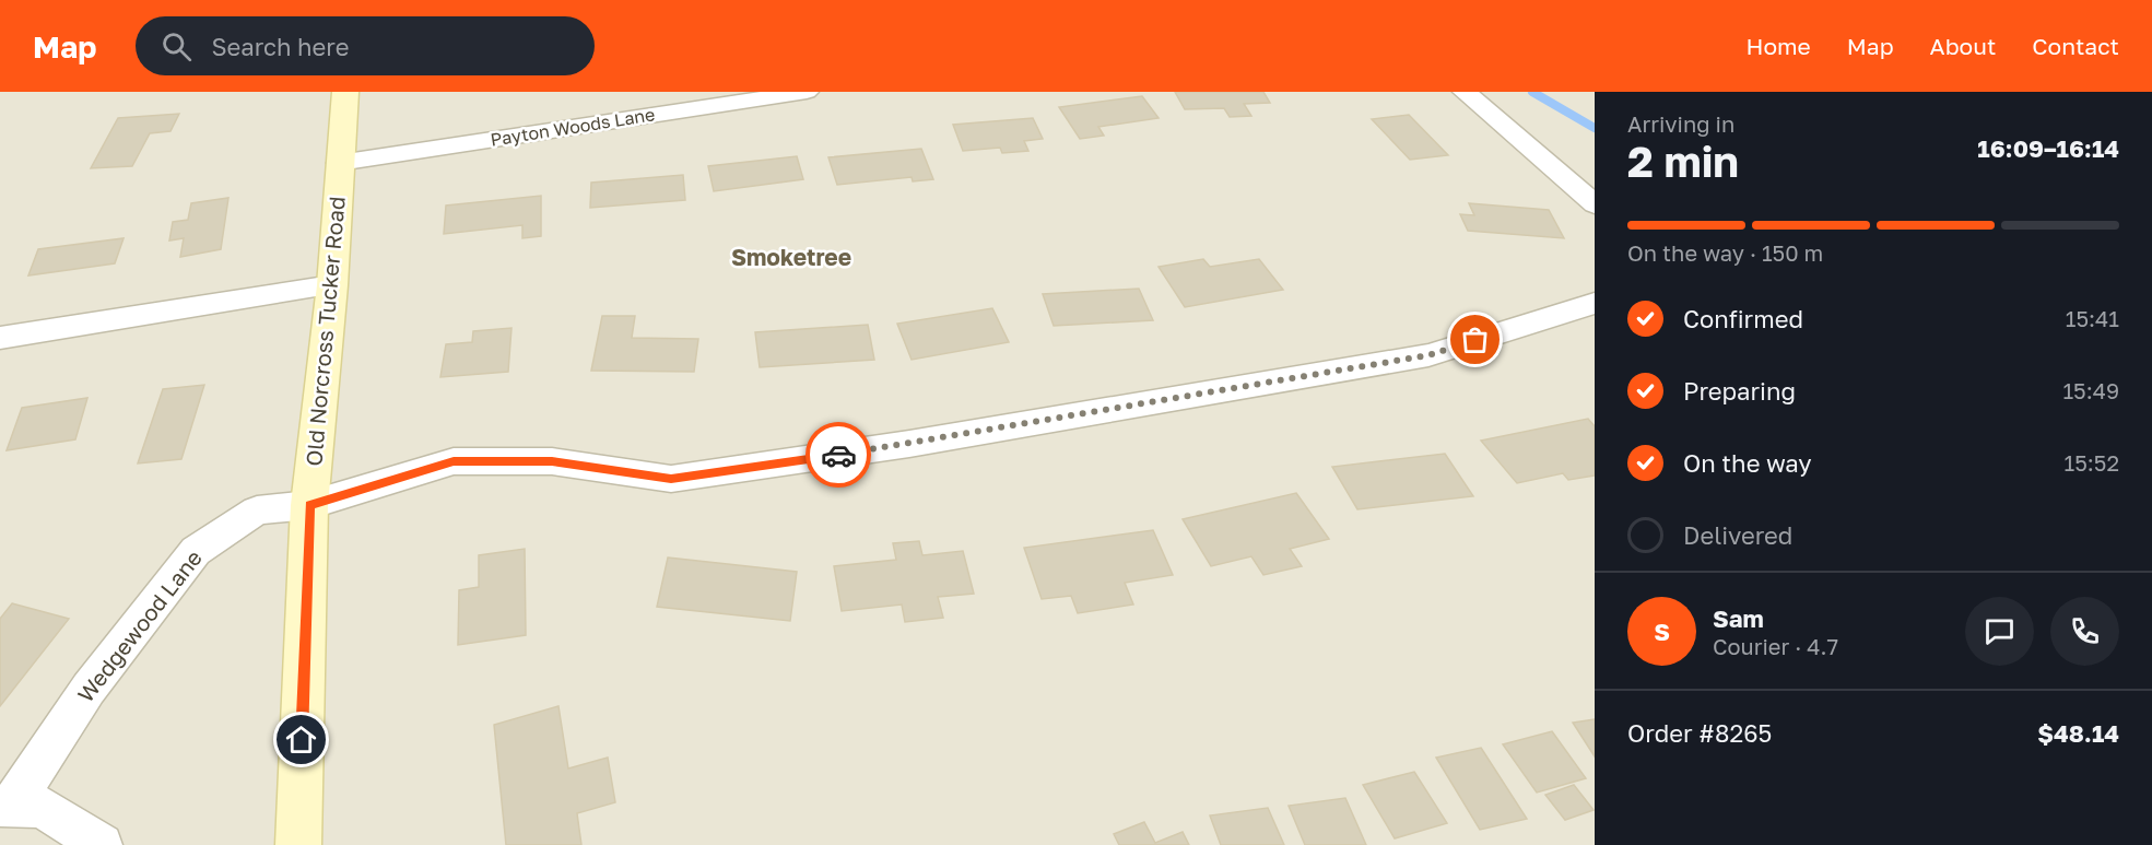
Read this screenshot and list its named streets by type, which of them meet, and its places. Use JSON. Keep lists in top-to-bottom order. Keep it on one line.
{"streets":{"street":["Payton Woods Lane","Old Norcross Tucker Road","Wedgewood Lane"]},"crossings":[["Payton Woods Lane","Old Norcross Tucker Road"],["Old Norcross Tucker Road","Wedgewood Lane"]],"districts":["Smoketree"],"page":{"header":"Map","search":"Search here","nav":["Home","Map","About","Contact"],"heading":["2 min","Arriving in","16:09–16:14"],"panel":["Sam","Courier · 4.7","Order #8265","$48.14"],"bar":"On the way · 150 m","list":[["Confirmed","15:41"],["Preparing","15:49"],["On the way","15:52"],"Delivered"],"round":"S"}}
